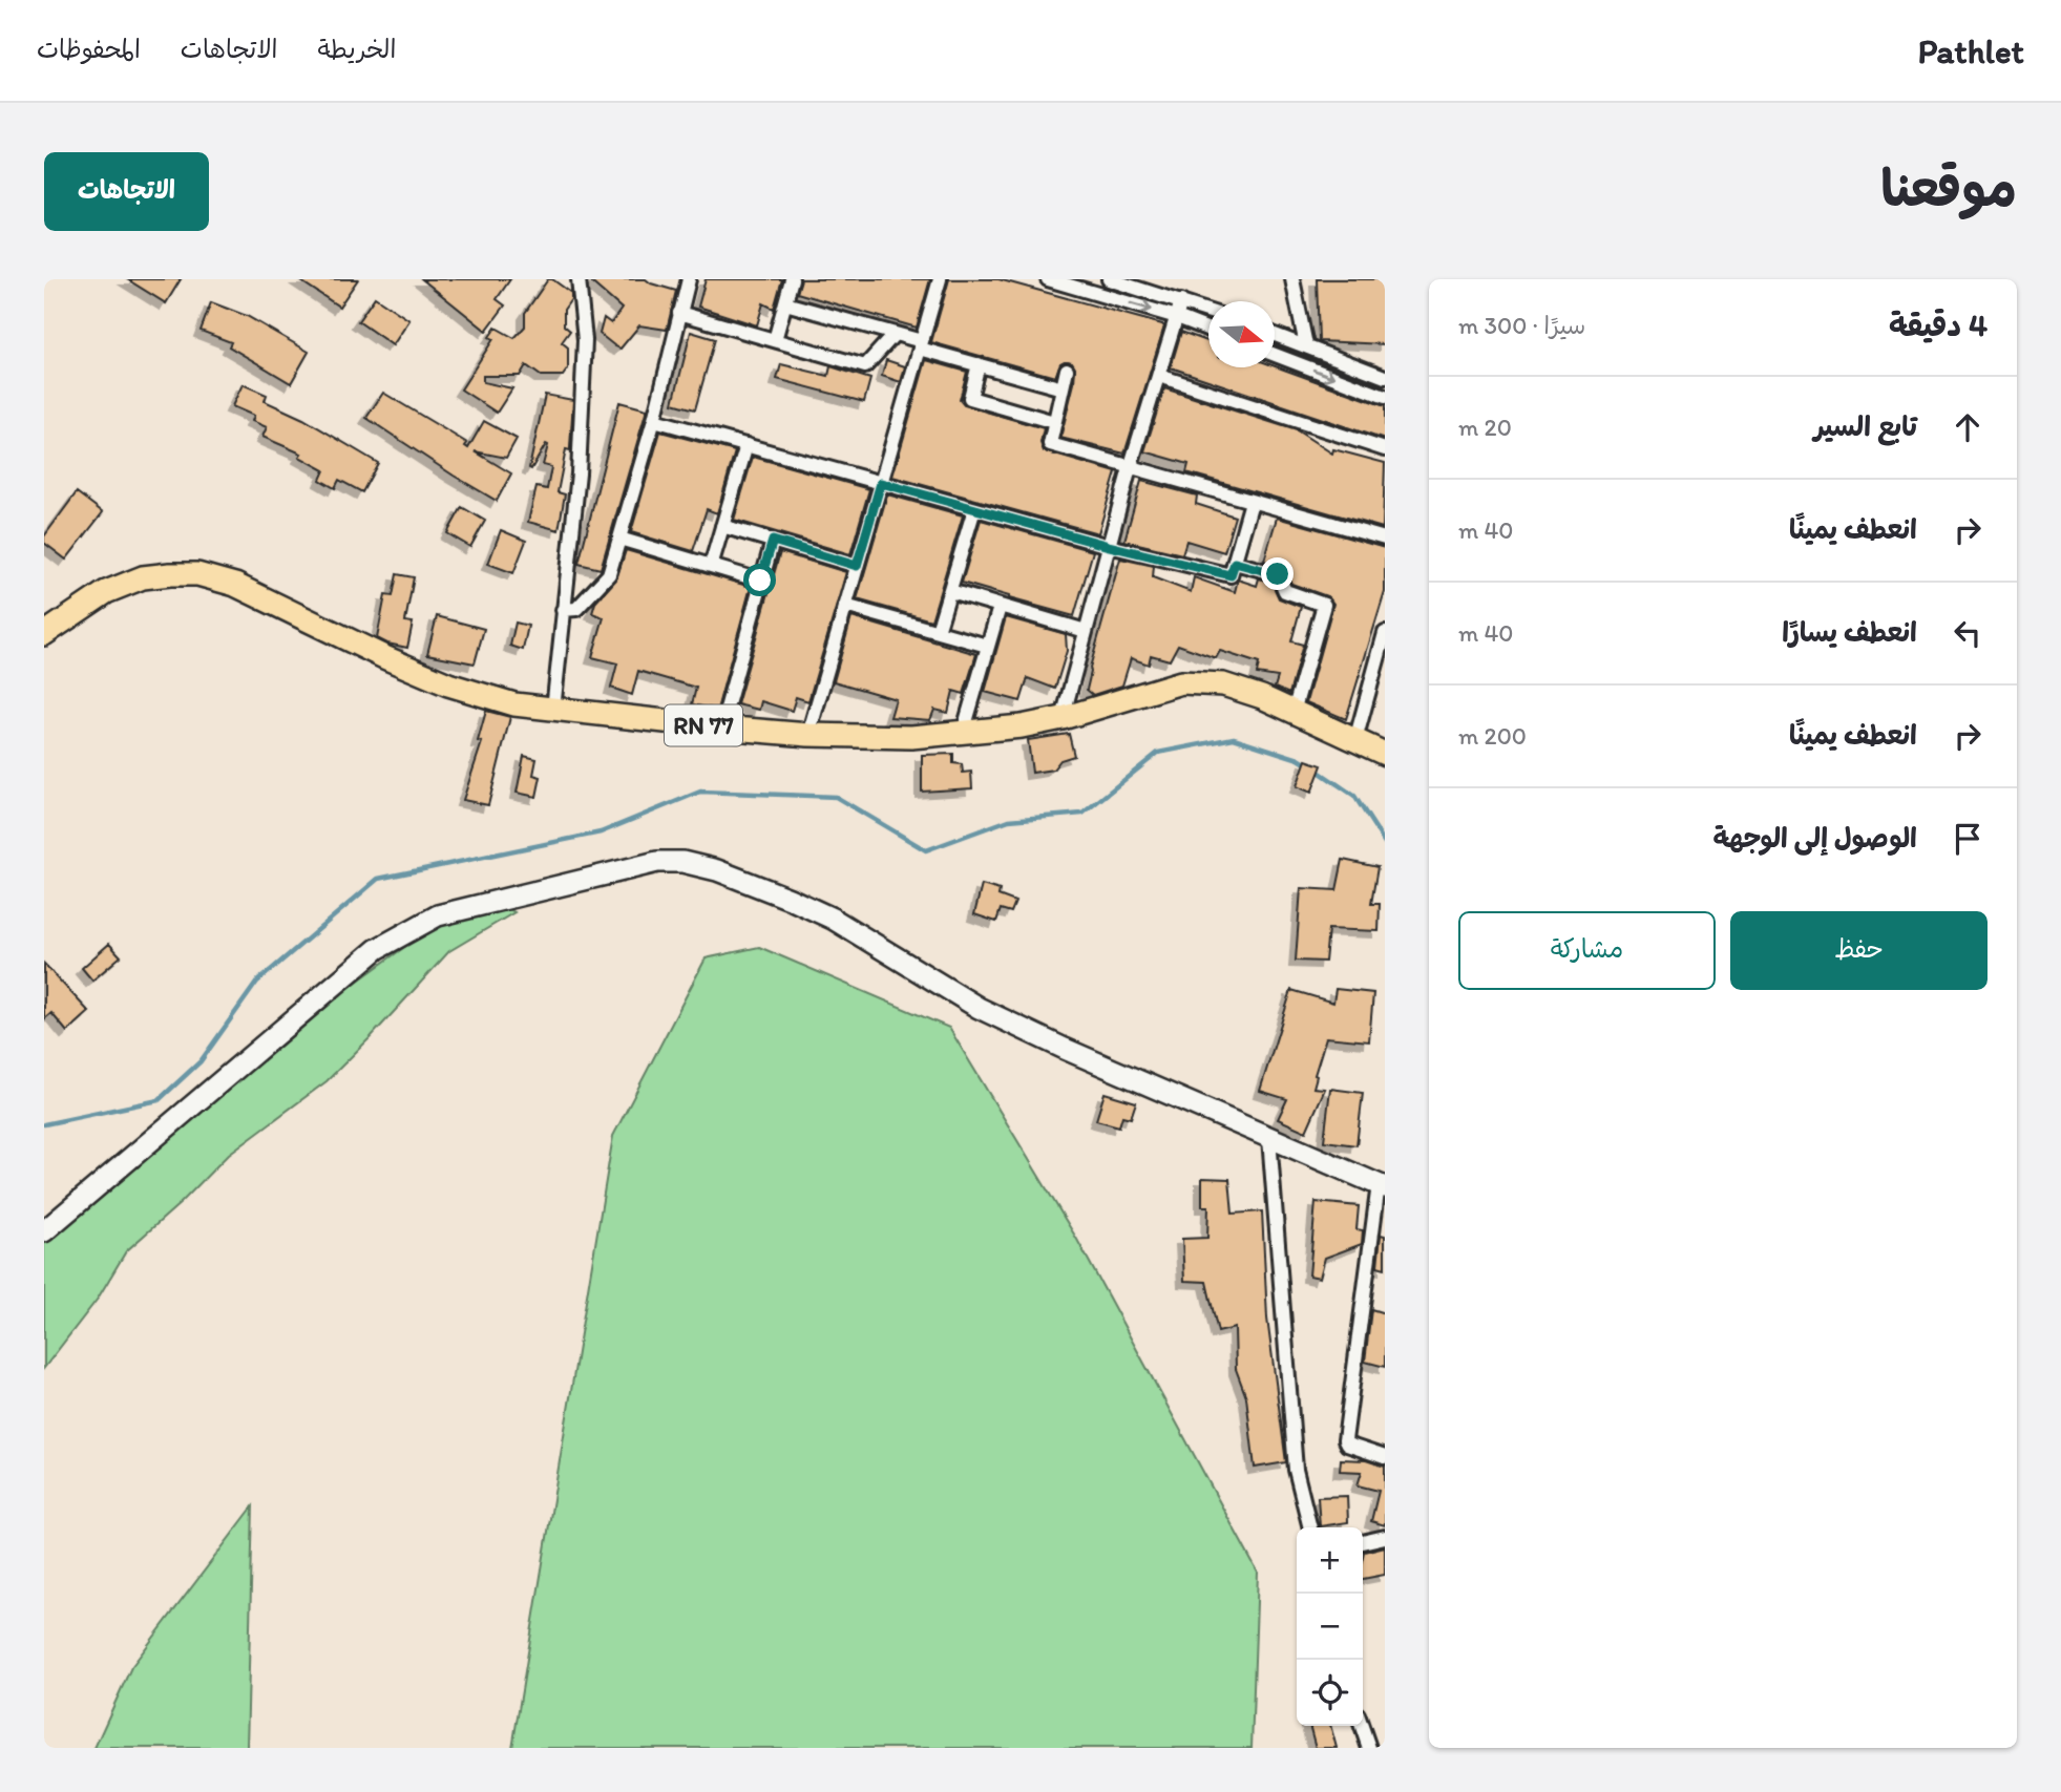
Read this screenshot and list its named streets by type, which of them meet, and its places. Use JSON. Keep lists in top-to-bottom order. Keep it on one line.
{"streets":{"main road":["RN 77"]},"north":"right","page":{"header":"Pathlet","nav":["الخريطة","الاتجاهات","المحفوظات"],"title":"موقعنا","buttons":["الاتجاهات",["حفظ","مشاركة"]],"heading":["4 دقيقة","سيرًا · 300 m"],"list":[["تابع السير","20 m"],["انعطف يمينًا","40 m"],["انعطف يسارًا","40 m"],["انعطف يمينًا","200 m"],"الوصول إلى الوجهة"],"map_buttons":["+","−"]}}
